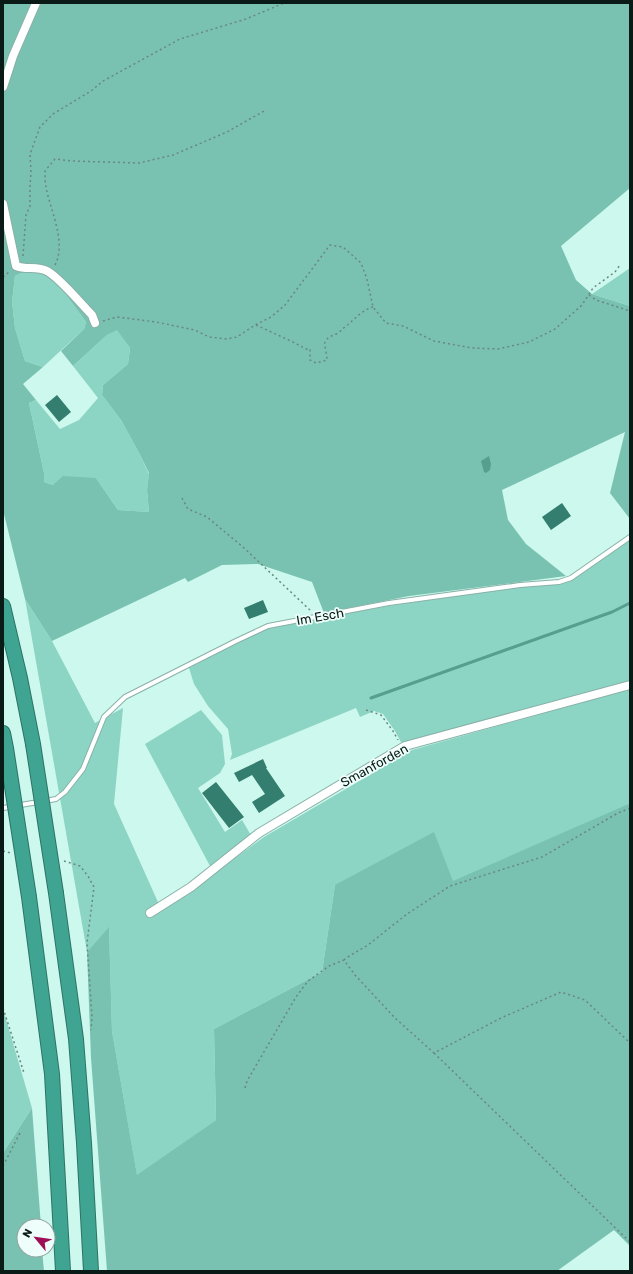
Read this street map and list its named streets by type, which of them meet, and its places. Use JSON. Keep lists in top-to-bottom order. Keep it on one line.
{"streets":{"street":["Smanforden"],"lane":["Im Esch"]},"north":"top left"}
